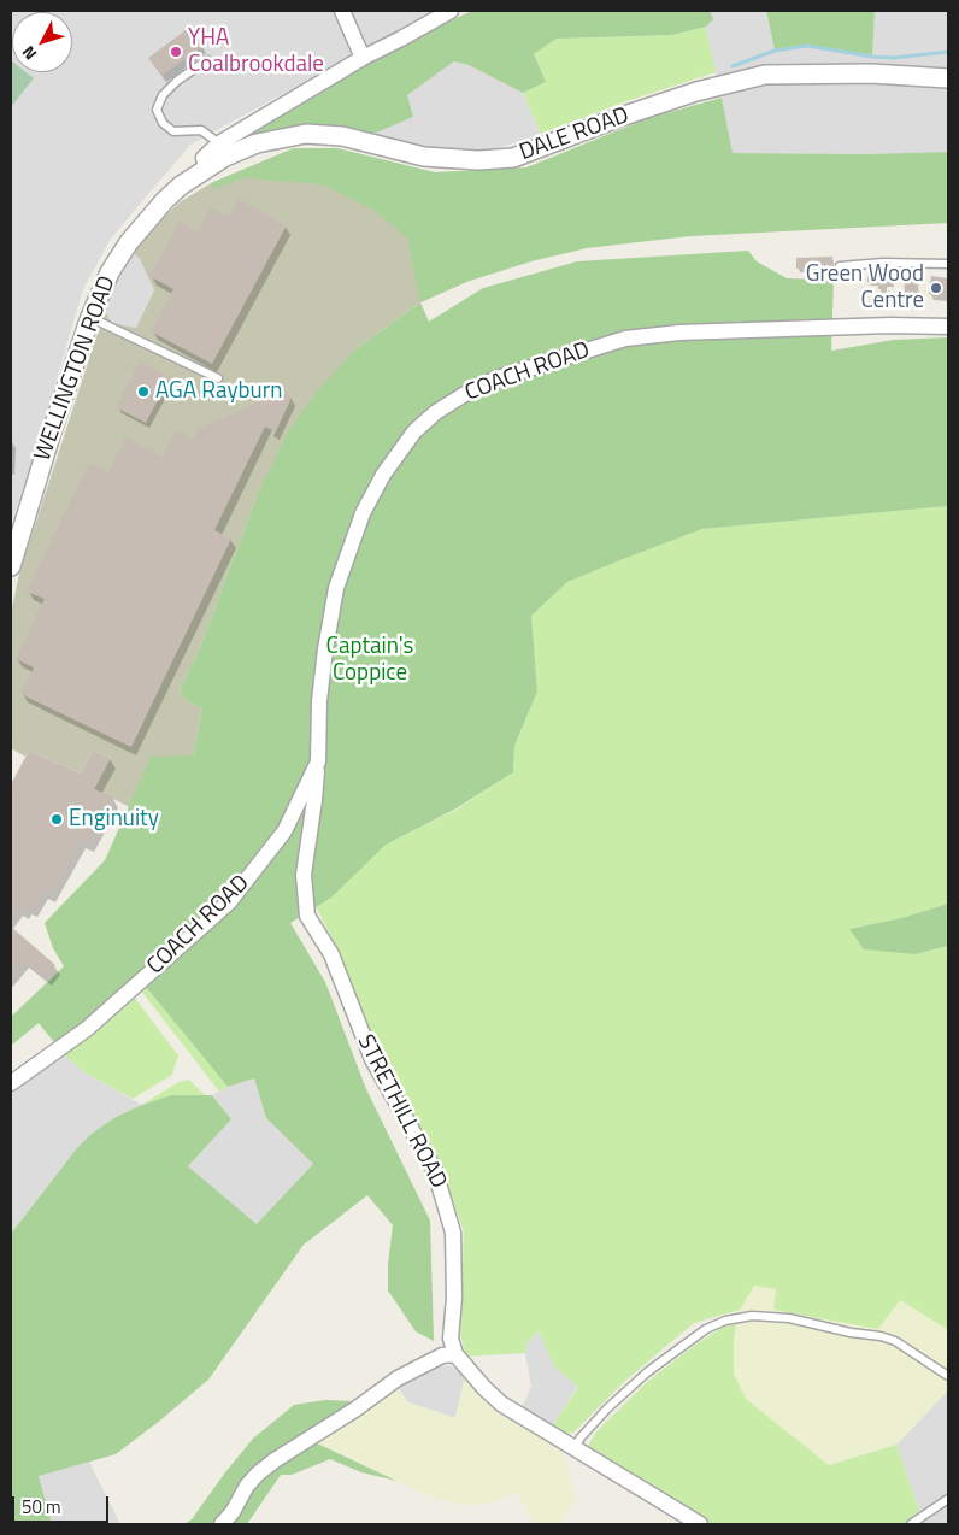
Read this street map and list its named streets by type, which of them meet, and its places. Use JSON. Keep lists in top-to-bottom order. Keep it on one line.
{"streets":{"street":["DALE ROAD","WELLINGTON ROAD","COACH ROAD","STRETHILL ROAD"]},"crossings":[["DALE ROAD","WELLINGTON ROAD"],["COACH ROAD","STRETHILL ROAD"]],"parks":["Captain's Coppice"],"places":["YHA Coalbrookdale","Green Wood Centre","AGA Rayburn","Enginuity"],"scale_bar":"50 m","north":"bottom left"}
